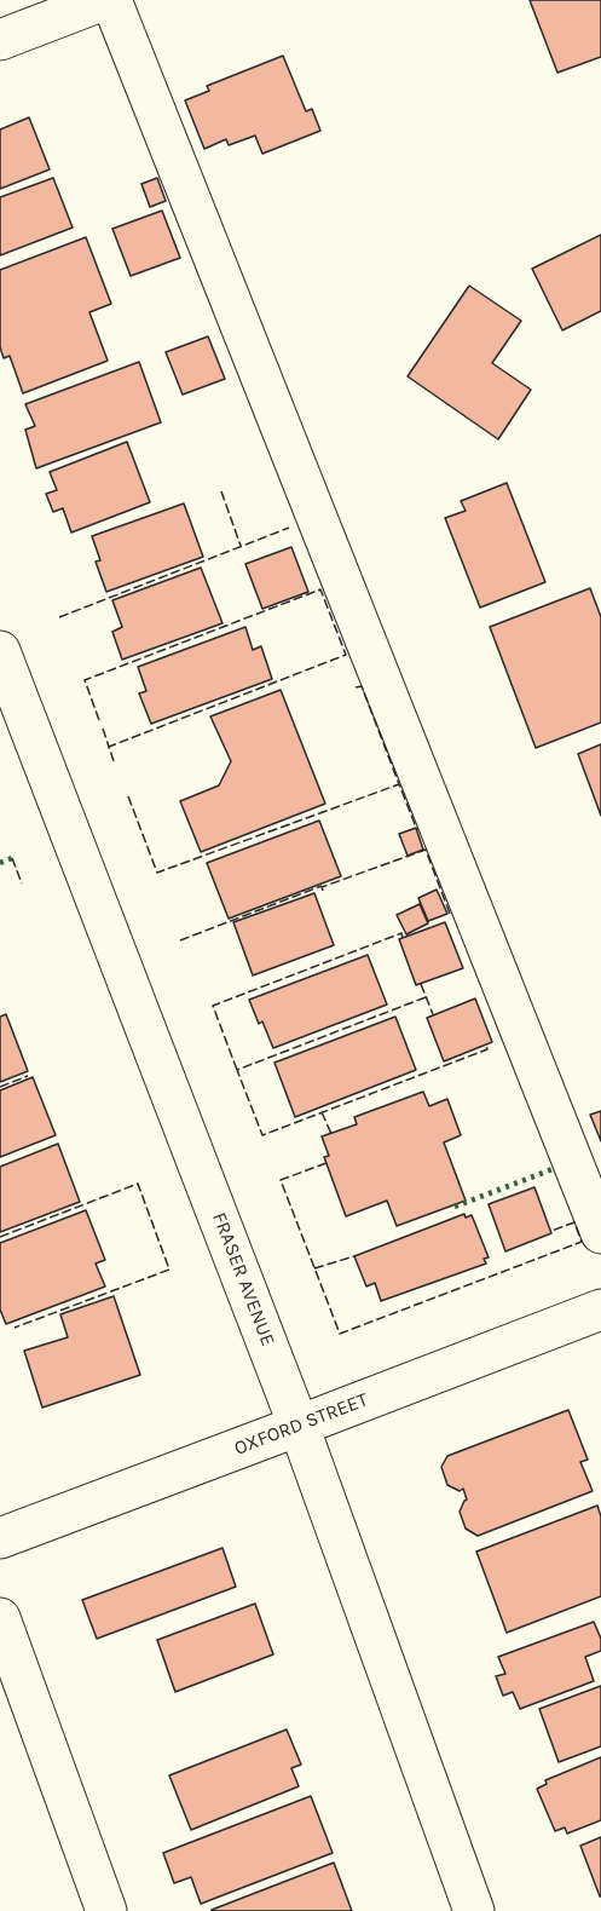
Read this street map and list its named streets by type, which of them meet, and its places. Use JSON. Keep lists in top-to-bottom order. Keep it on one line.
{"streets":{"street":["FRASER AVENUE","OXFORD STREET"]},"crossings":[["FRASER AVENUE","OXFORD STREET"]]}
